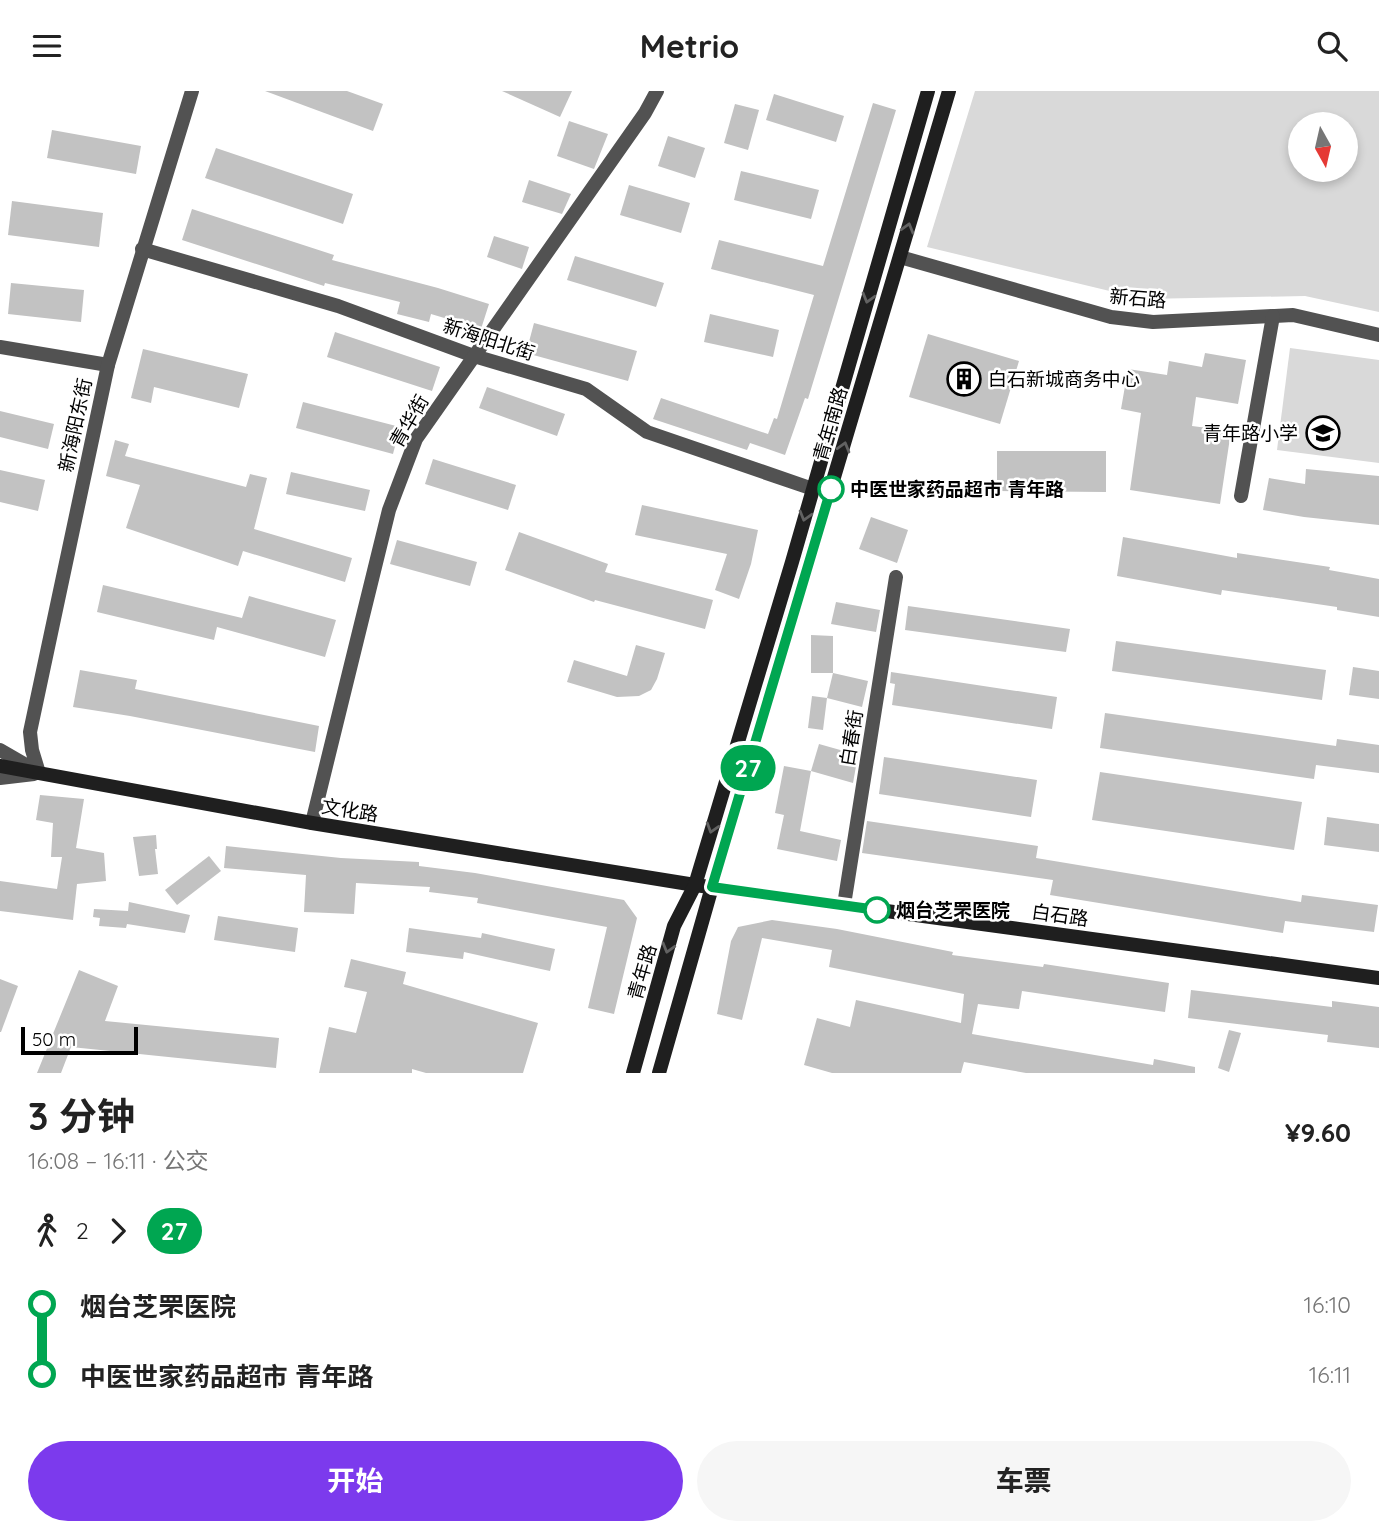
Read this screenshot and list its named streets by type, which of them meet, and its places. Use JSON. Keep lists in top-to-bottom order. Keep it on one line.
{"streets":{"main road":["青年南路","文化路","白石路","青年路"],"street":["新石路","新海阳北街","青华街","新海阳东街","白春街"]},"crossings":[["新石路","青年南路"],["新海阳北街","青华街"],["新海阳北街","青年南路"],["新海阳北街","新海阳东街"],["青华街","文化路"],["青年南路","文化路"],["青年南路","白石路"],["青年南路","青年路"],["新海阳东街","文化路"],["白春街","白石路"],["文化路","白石路"],["文化路","青年路"],["白石路","青年路"]],"places":{"building":["白石新城商务中心"],"school or university":["青年路小学"],"other":["中医世家药品超市 青年路","烟台芝罘医院"]},"lines":["bus line 27"],"scale_bar":"50 m","north":"bottom","page":{"header":"Metrio","on_map":"27","scale":"50 m","heading":["3 分钟","16:08 – 16:11 · 公交","¥9.60"],"legs":["2","27"],"list":[{"name":"烟台芝罘医院","value":"16:10"},{"name":"中医世家药品超市 青年路","value":"16:11"}],"buttons":["开始","车票"]}}
